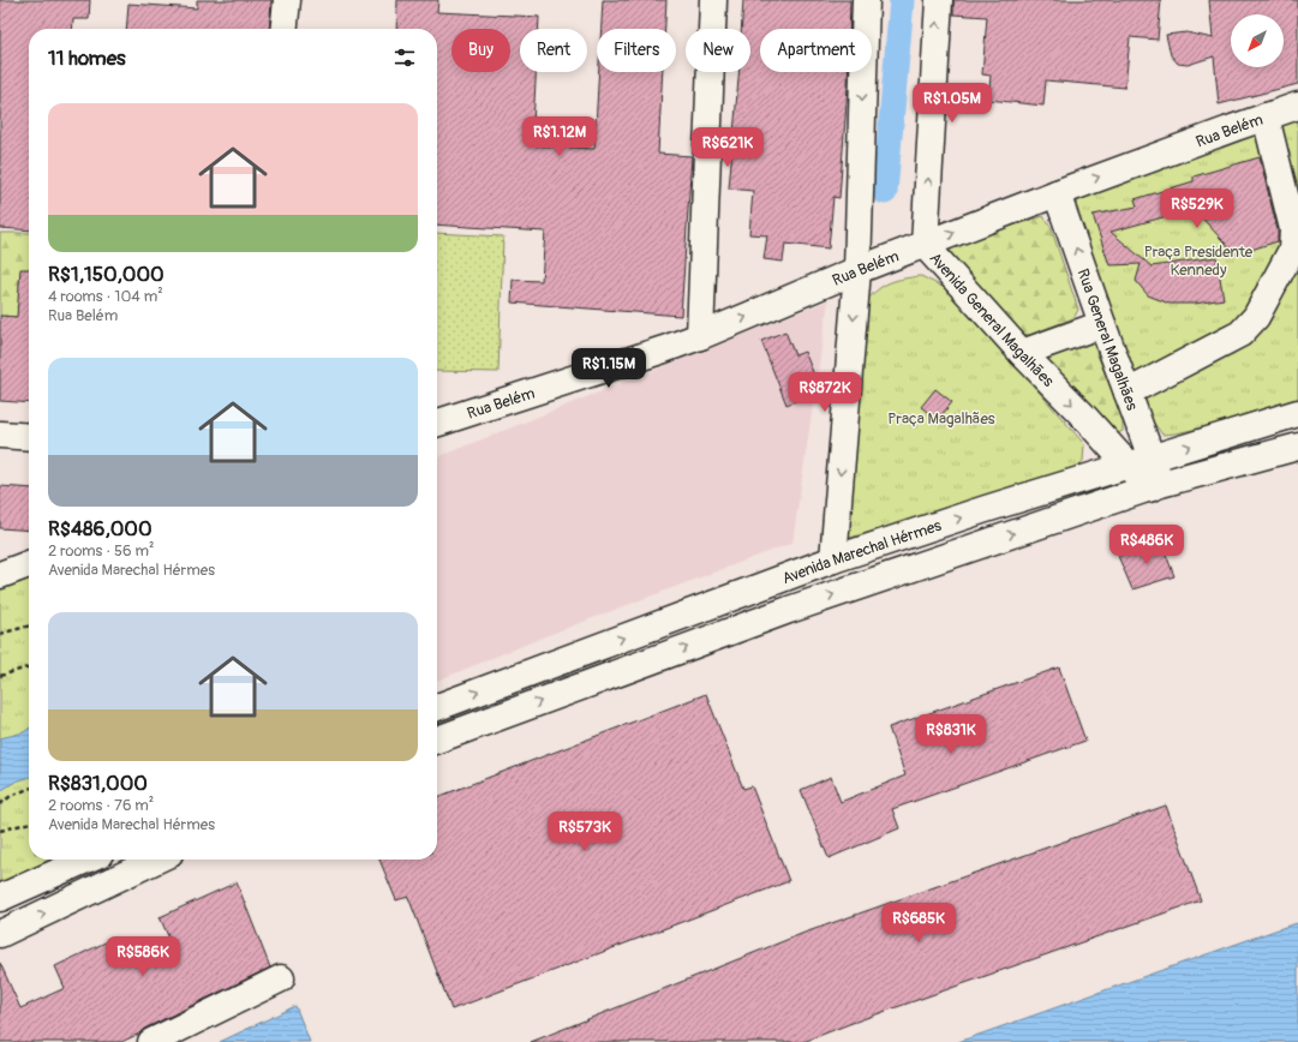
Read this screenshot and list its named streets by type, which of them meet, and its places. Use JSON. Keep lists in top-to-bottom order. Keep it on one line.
{"streets":{"street":["Rua Belém","Avenida General Magalhães","Rua General Magalhães","Avenida Marechal Hérmes"]},"crossings":[["Rua Belém","Avenida General Magalhães"],["Rua Belém","Rua General Magalhães"],["Avenida General Magalhães","Rua General Magalhães"],["Avenida General Magalhães","Avenida Marechal Hérmes"],["Rua General Magalhães","Avenida Marechal Hérmes"]],"one_way":["Rua Belém","Avenida Marechal Hérmes"],"parks":["Praça Presidente Kennedy","Praça Magalhães"],"north":"bottom left","page":{"chip":["Buy","Rent","Filters","New","Apartment"],"heading":"11 homes","price":["R$1.05M","R$1.12M","R$621K","R$529K","R$1.15M","R$872K","R$486K","R$831K","R$573K","R$685K","R$586K"],"list":[{"name":"R$1,150,000","note":"4 rooms · 104 m² · Rua Belém"},{"name":"R$486,000","note":"2 rooms · 56 m² · Avenida Marechal Hérmes"},{"name":"R$831,000","note":"2 rooms · 76 m² · Avenida Marechal Hérmes"}]}}
